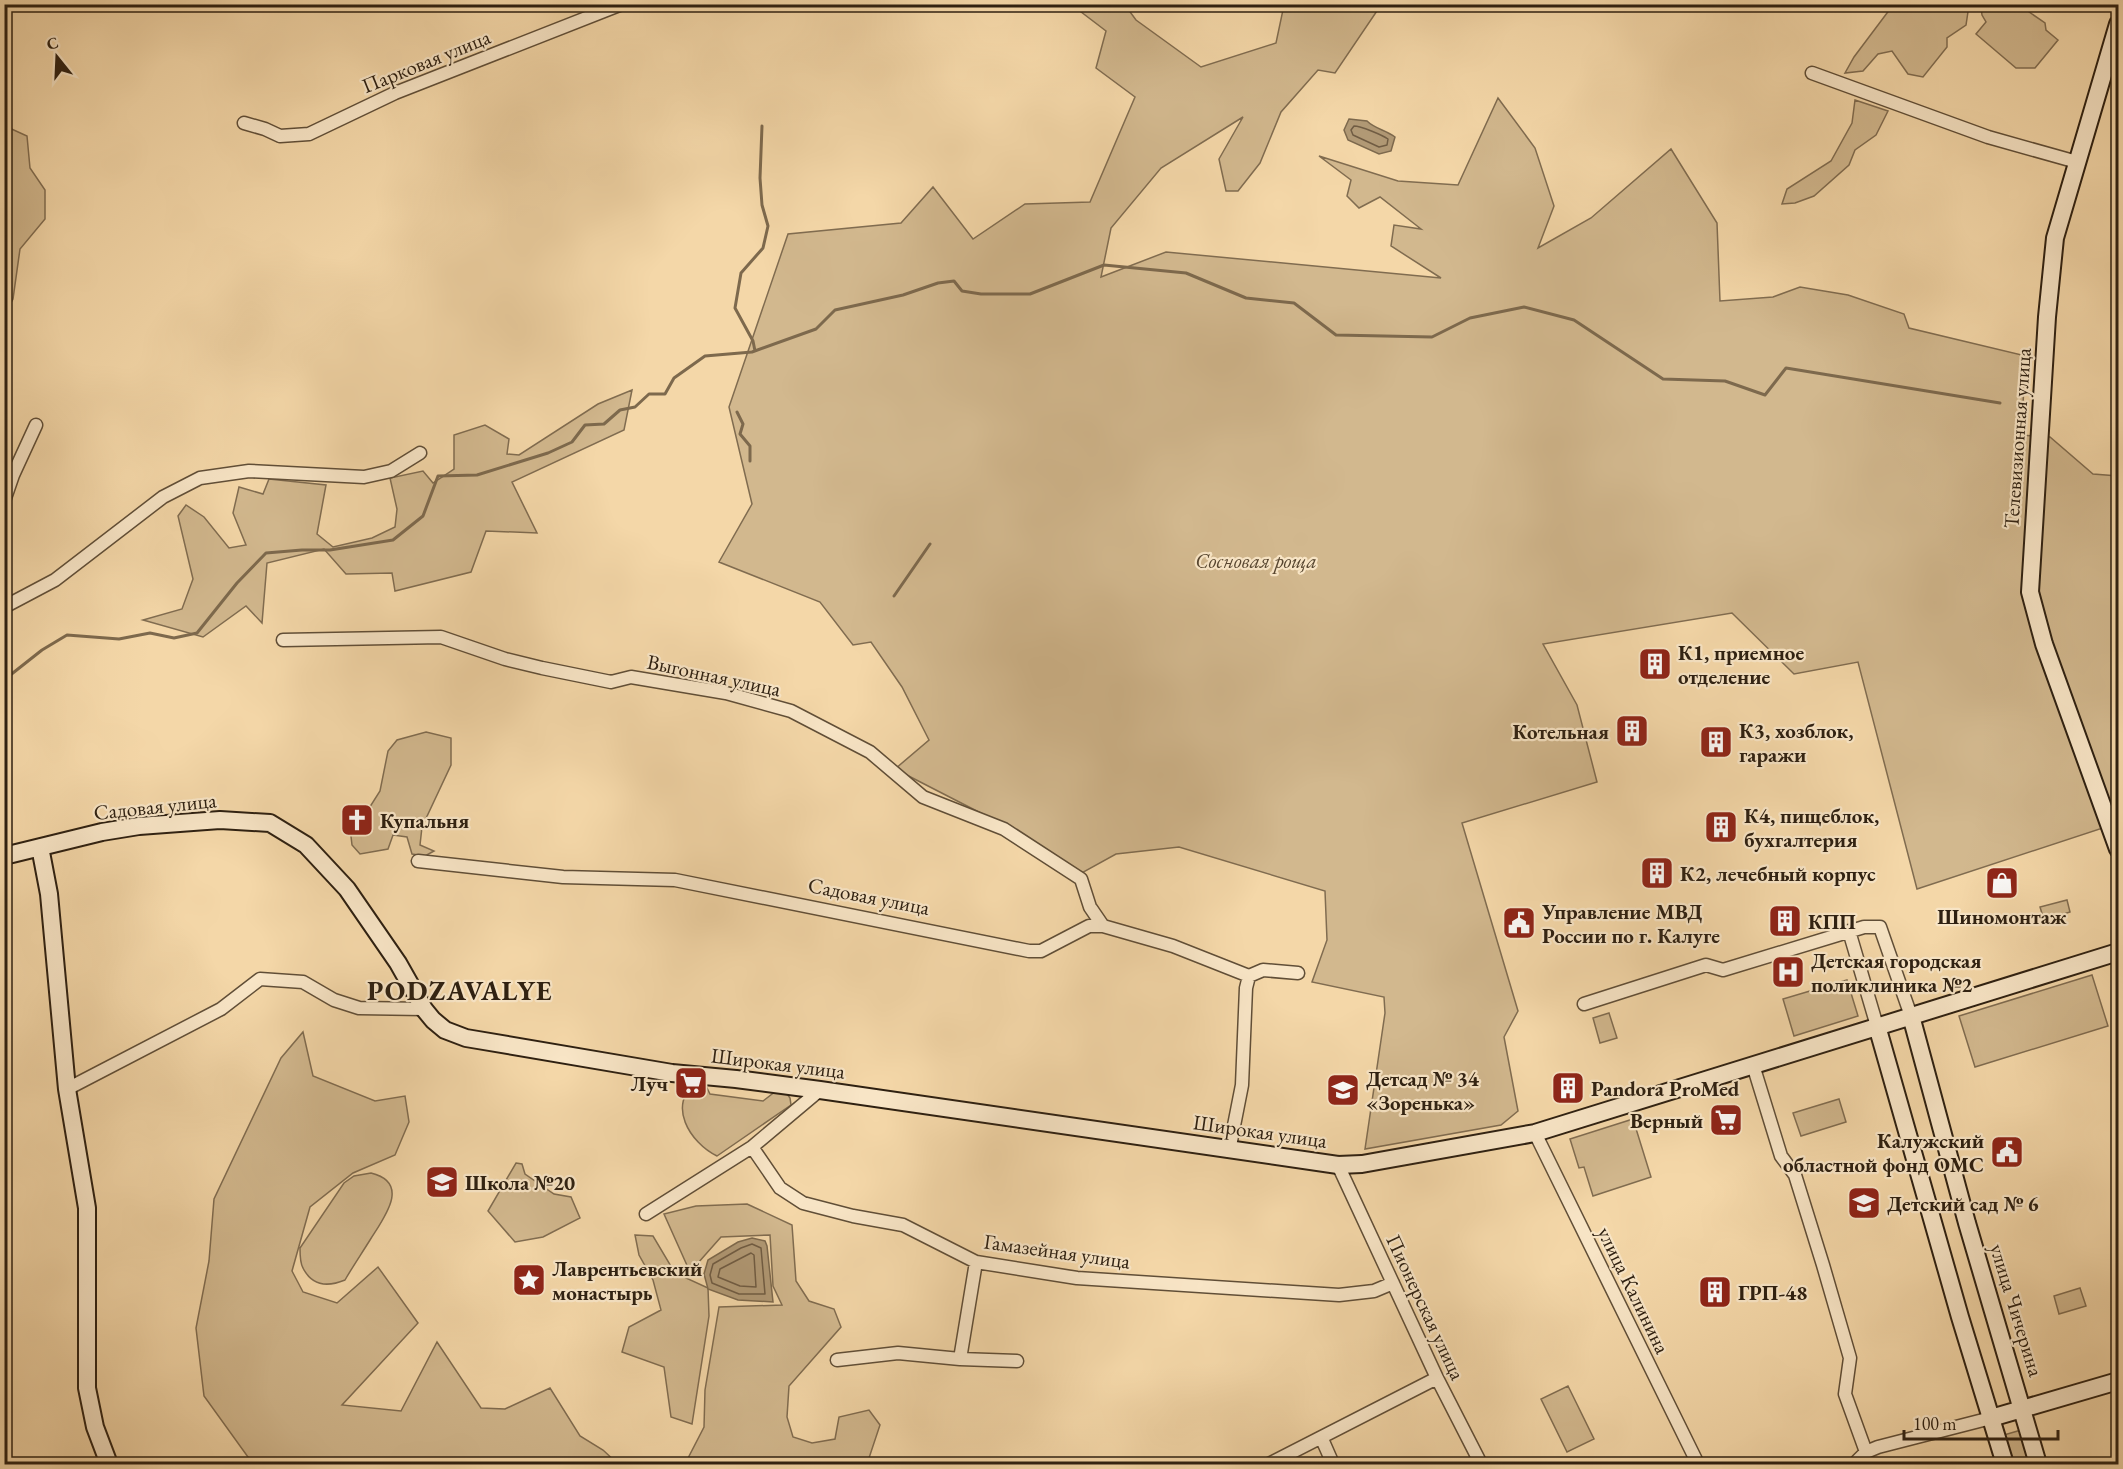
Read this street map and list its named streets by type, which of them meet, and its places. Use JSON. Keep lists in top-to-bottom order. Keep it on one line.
{"streets":{"street":["Парковая улица","Телевизионная улица","Выгонная улица","Садовая улица","Широкая улица","Гамазейная улица","улица Калинина","Пионерская улица","улица Чичерина"]},"crossings":[["Выгонная улица","Садовая улица"],["Садовая улица","Широкая улица"],["Широкая улица","улица Калинина"],["Широкая улица","Пионерская улица"],["Широкая улица","улица Чичерина"],["Гамазейная улица","Пионерская улица"]],"districts":["PODZAVALYE"],"parks":["Сосновая роща"],"places":{"building":["К1, приемное отделение","Котельная","К3, хозблок, гаражи","К4, пищеблок, бухгалтерия","К2, лечебный корпус","КПП","Pandora ProMed","ГРП-48"],"church":["Купальня"],"shop":["Шиномонтаж"],"public building":["Управление МВД России по г. Калуге","Калужский областной фонд ОМС"],"hospital":["Детская городская поликлиника №2"],"supermarket":["Луч","Верный"],"school or university":["Детсад № 34 «Зоренька»","Школа №20","Детский сад № 6"],"place":["Лаврентьевский монастырь"]},"scale_bar":"100 m","north":"top"}
